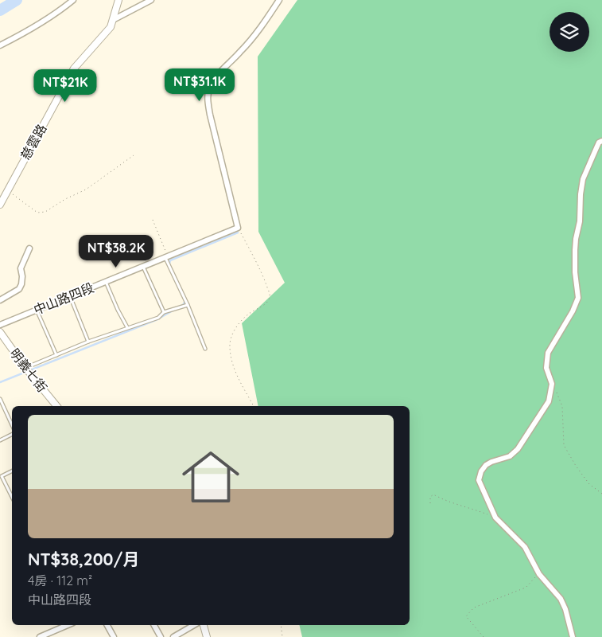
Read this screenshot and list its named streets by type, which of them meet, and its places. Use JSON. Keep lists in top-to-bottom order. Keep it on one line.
{"streets":{"street":["慈雲路","中山路四段","明義七街"]},"page":{"price":["NT$31.1K","NT$21K","NT$38.2K"],"list":[{"name":"NT$38,200/月","note":"4房 · 112 m² · 中山路四段"}]}}
